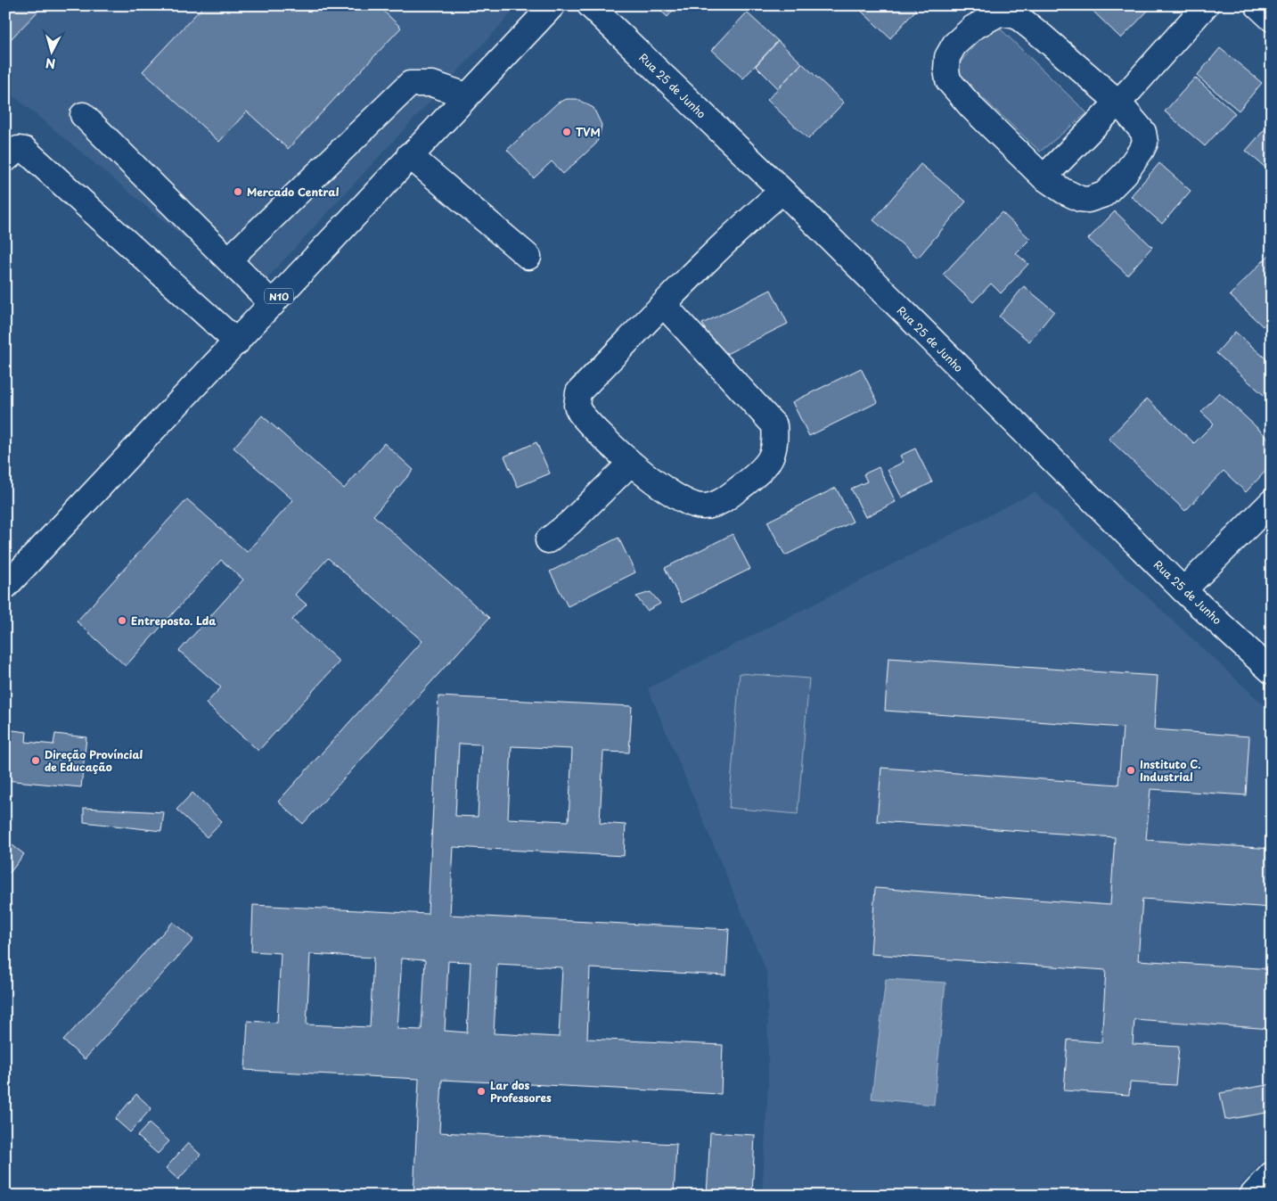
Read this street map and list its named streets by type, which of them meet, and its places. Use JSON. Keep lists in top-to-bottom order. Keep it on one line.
{"streets":{"street":["Rua 25 de Junho","N10"]},"places":["TVM","Mercado Central","Entreposto. Lda","Direção Províncial de Educação","Instituto C. Industrial","Lar dos Professores"],"north":"bottom"}
